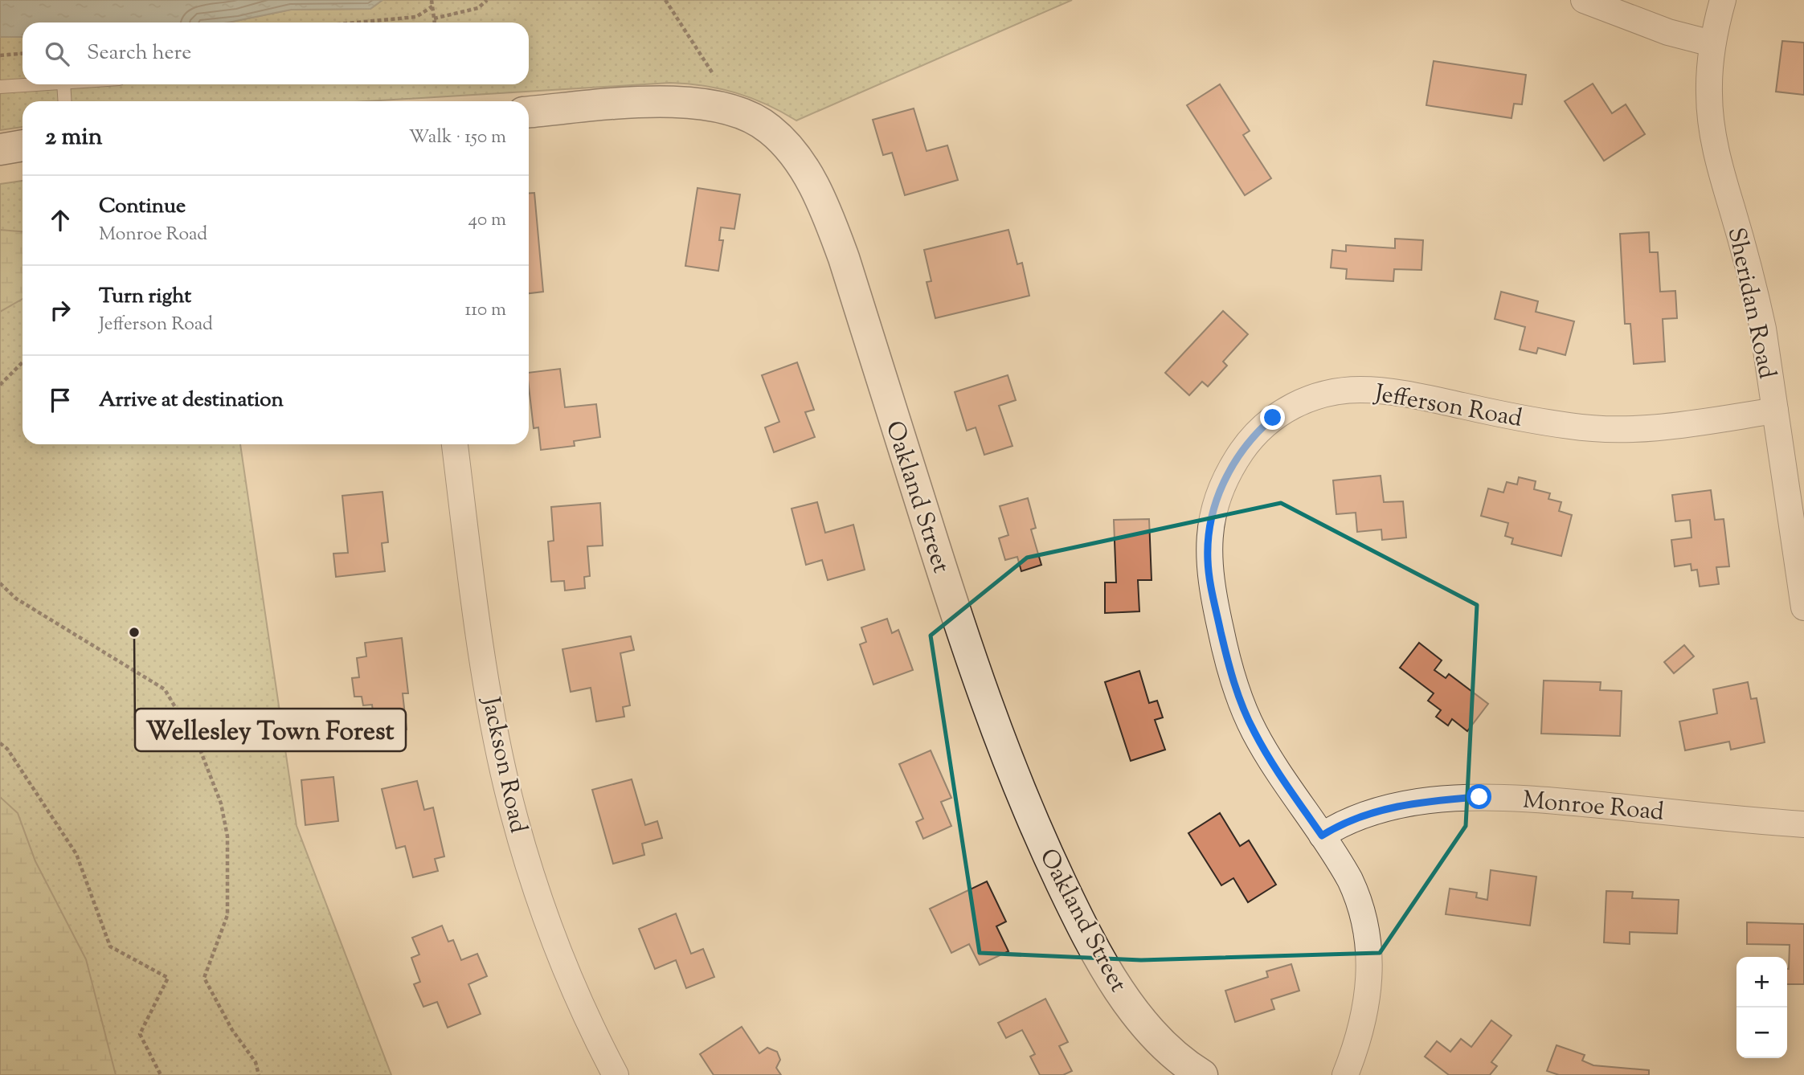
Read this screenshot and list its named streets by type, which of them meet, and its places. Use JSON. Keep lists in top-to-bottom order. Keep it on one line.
{"streets":{"street":["Sheridan Road","Jefferson Road","Oakland Street","Jackson Road","Monroe Road"]},"crossings":[["Sheridan Road","Jefferson Road"],["Jefferson Road","Monroe Road"]],"places":["Wellesley Town Forest"],"page":{"search":"Search here","heading":["2 min","Walk · 150 m"],"list":[["Continue","Monroe Road","40 m"],["Turn right","Jefferson Road","110 m"],"Arrive at destination"],"map_buttons":["+","−"]}}
